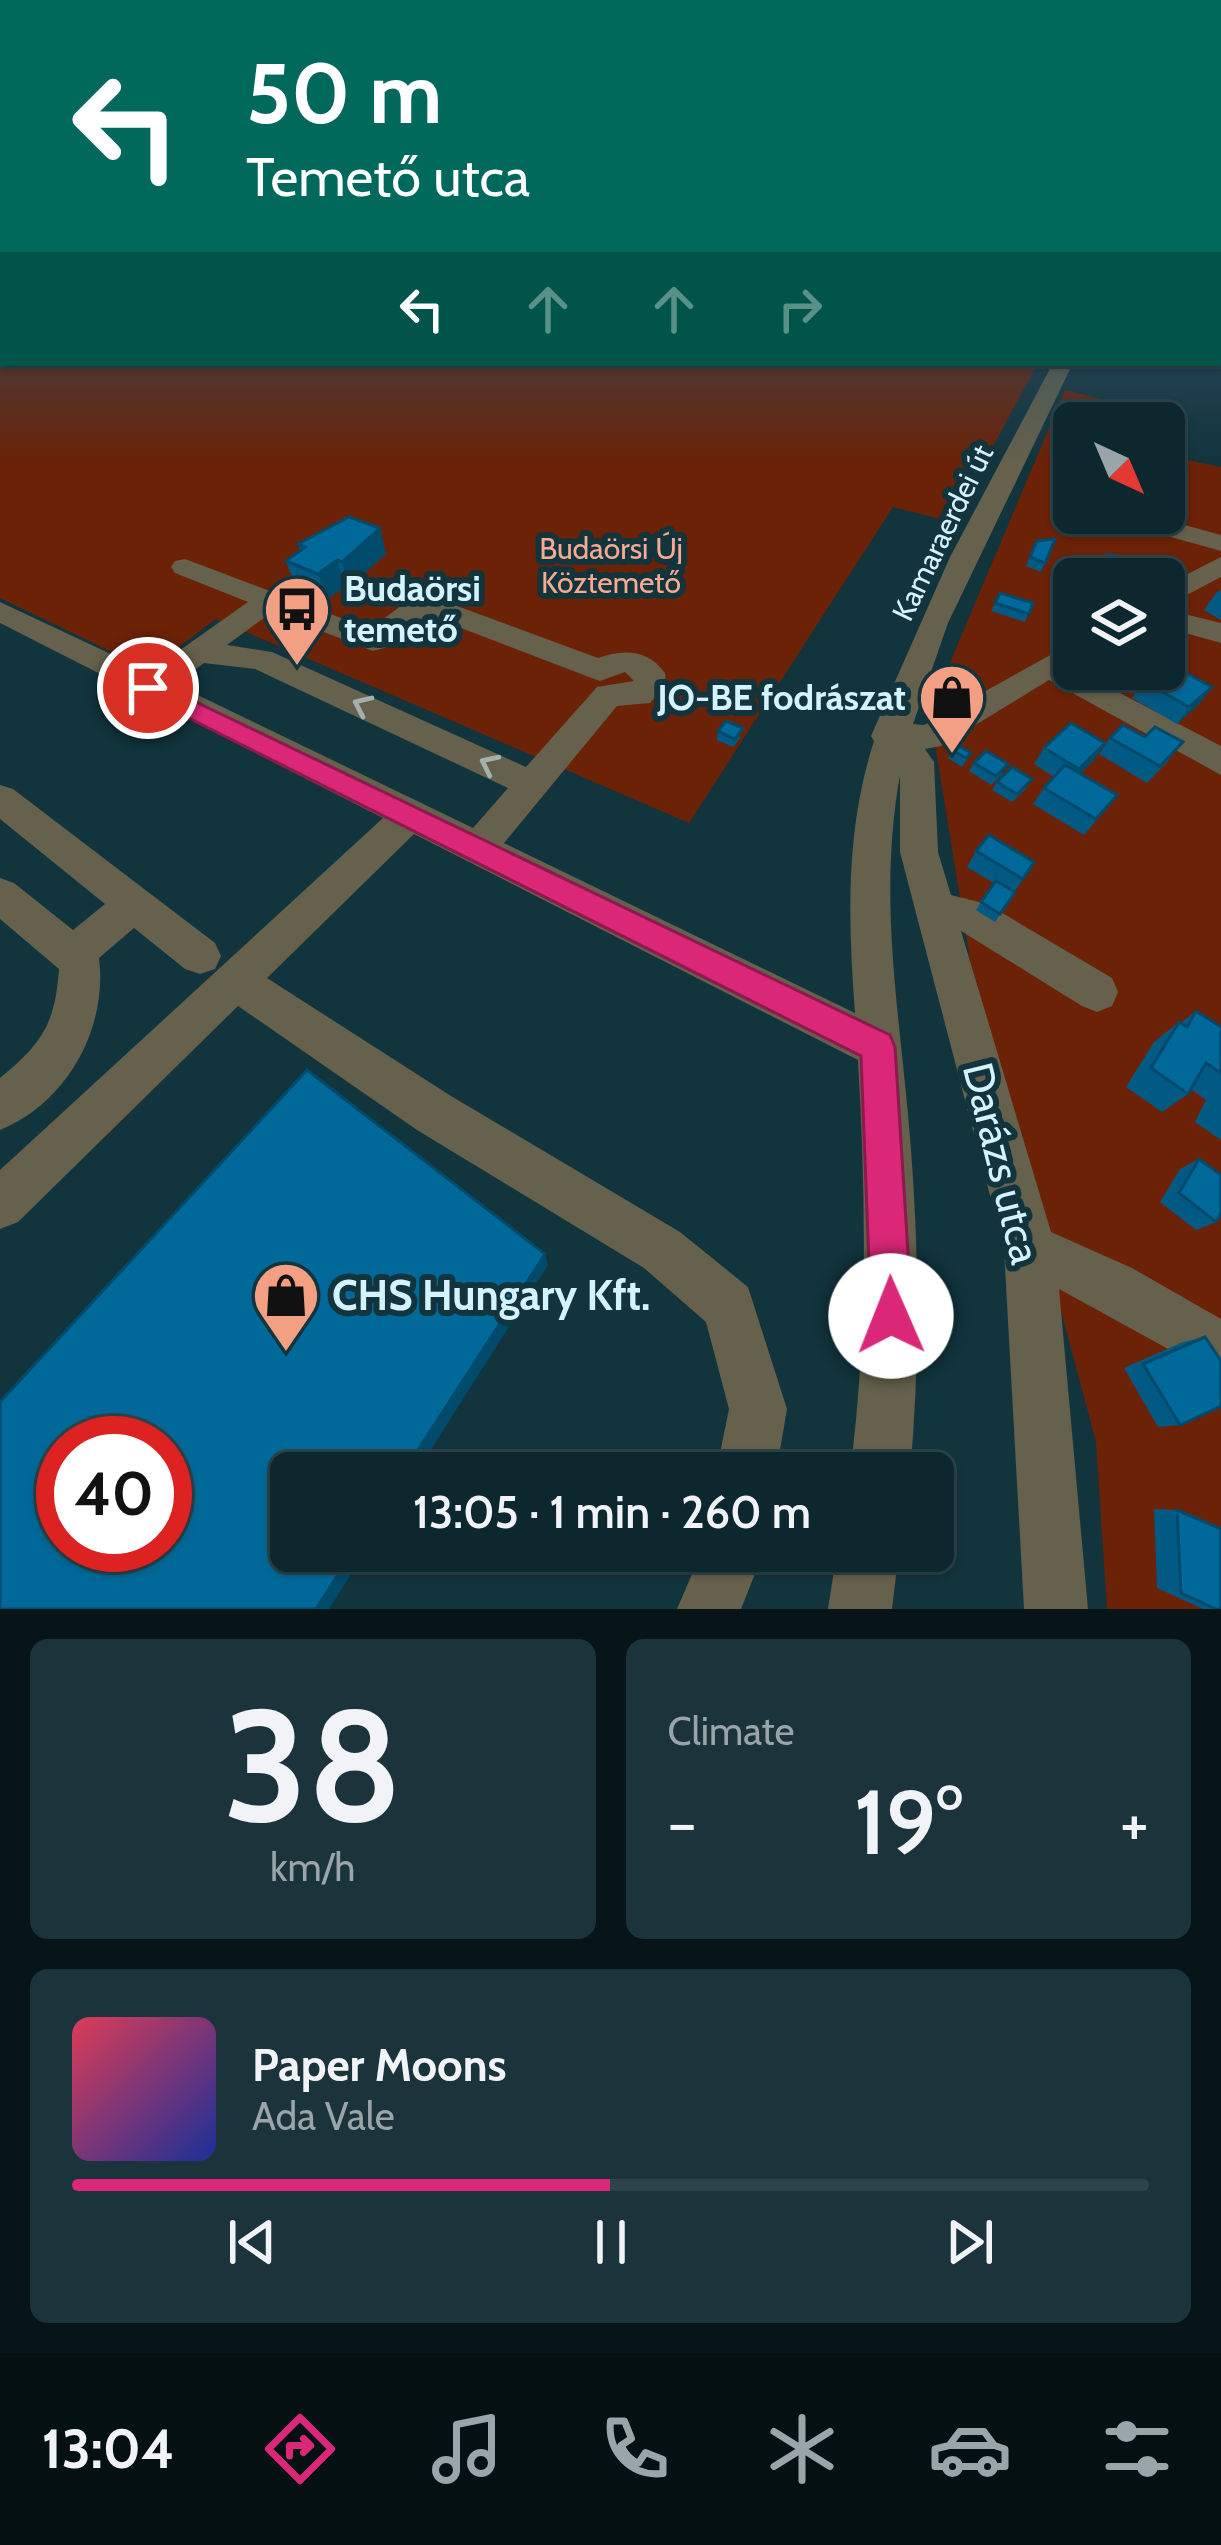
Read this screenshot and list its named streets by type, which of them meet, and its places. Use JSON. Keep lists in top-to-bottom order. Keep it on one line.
{"streets":{"street":["Kamaraerdei út","Darázs utca"]},"crossings":[["Kamaraerdei út","Darázs utca"]],"parks":["Budaörsi Új Köztemető"],"places":{"bus stop":["Budaörsi temető"],"shop":["JO-BE fodrászat","CHS Hungary Kft."]},"north":"bottom right","page":{"turn":["50 m","Temető utca"],"limit":"40","trip":"13:05 · 1 min · 260 m","tile":[["38","km/h"],"Climate"],"heat":["−","19°","+"],"song":["Paper Moons","Ada Vale"],"tabs":"13:04"}}
